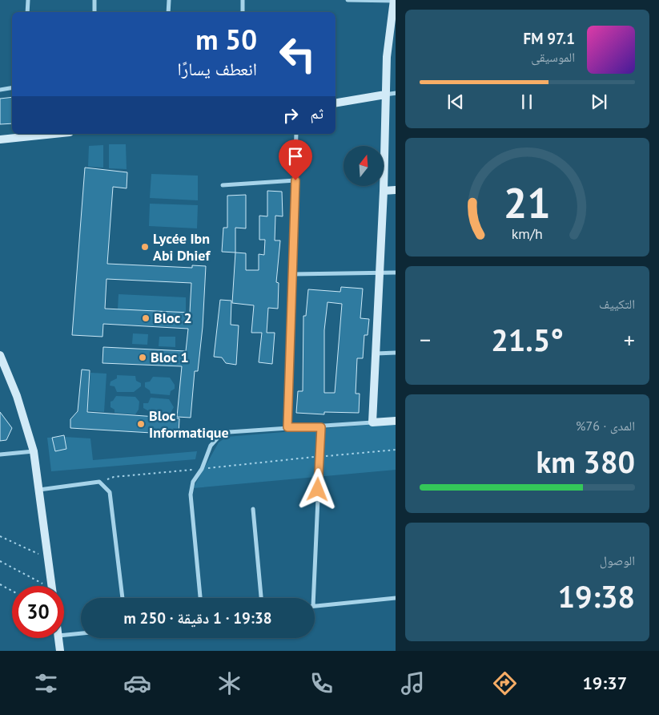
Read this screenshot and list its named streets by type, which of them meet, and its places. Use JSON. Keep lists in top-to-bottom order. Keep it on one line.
{"places":["Lycée Ibn Abi Dhief","Bloc 2","Bloc 1","Bloc Informatique"],"north":"top","page":{"turn":["50 m","انعطف يسارًا"],"song":["97.1 FM","الموسيقى"],"then":"ثم","tile":["التكييف",["المدى · 76%","380 km"],["الوصول","19:38"]],"heat":["−","21.5°","+"],"limit":"30","trip":"19:38 · 1 دقيقة · 250 m","tabs":"19:37","gauge":["21","km/h"]}}
